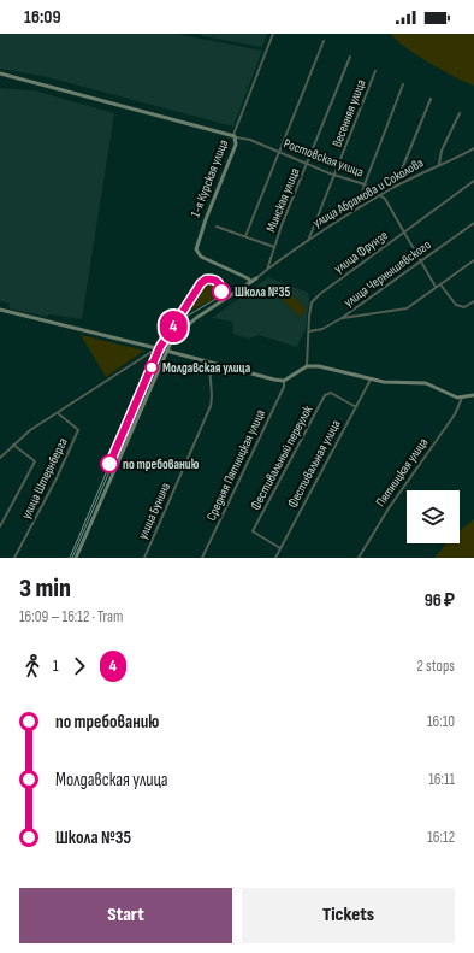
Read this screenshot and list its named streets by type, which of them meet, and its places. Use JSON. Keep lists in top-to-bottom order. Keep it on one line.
{"streets":{"street":["Весенняя улица","Ростовская улица","1-я Курская улица","улица Абрамова и Соколова","Минская улица","улица Фрунзе","улица Чернышевского","Фестивальный переулок","Фестивальная улица","Средняя Пятницкая улица","Пятницкая улица","улица Штернберга","улица Бунина"]},"crossings":[["Весенняя улица","Ростовская улица"],["Весенняя улица","улица Абрамова и Соколова"],["Ростовская улица","1-я Курская улица"],["Ростовская улица","улица Абрамова и Соколова"],["Ростовская улица","Минская улица"],["Ростовская улица","улица Фрунзе"],["Ростовская улица","улица Чернышевского"],["1-я Курская улица","улица Абрамова и Соколова"],["улица Абрамова и Соколова","Минская улица"],["улица Фрунзе","улица Чернышевского"],["Фестивальный переулок","Фестивальная улица"]],"places":["Школа №35","Молдавская улица","по требованию"],"lines":["tram line 4"],"page":{"status":"16:09","on_map":"4","heading":["3 min","16:09 – 16:12 · Tram","96 ₽"],"legs":["1","4","2 stops"],"list":[{"name":"по требованию","value":"16:10"},{"name":"Молдавская улица","value":"16:11"},{"name":"Школа №35","value":"16:12"}],"buttons":["Start","Tickets"]}}
